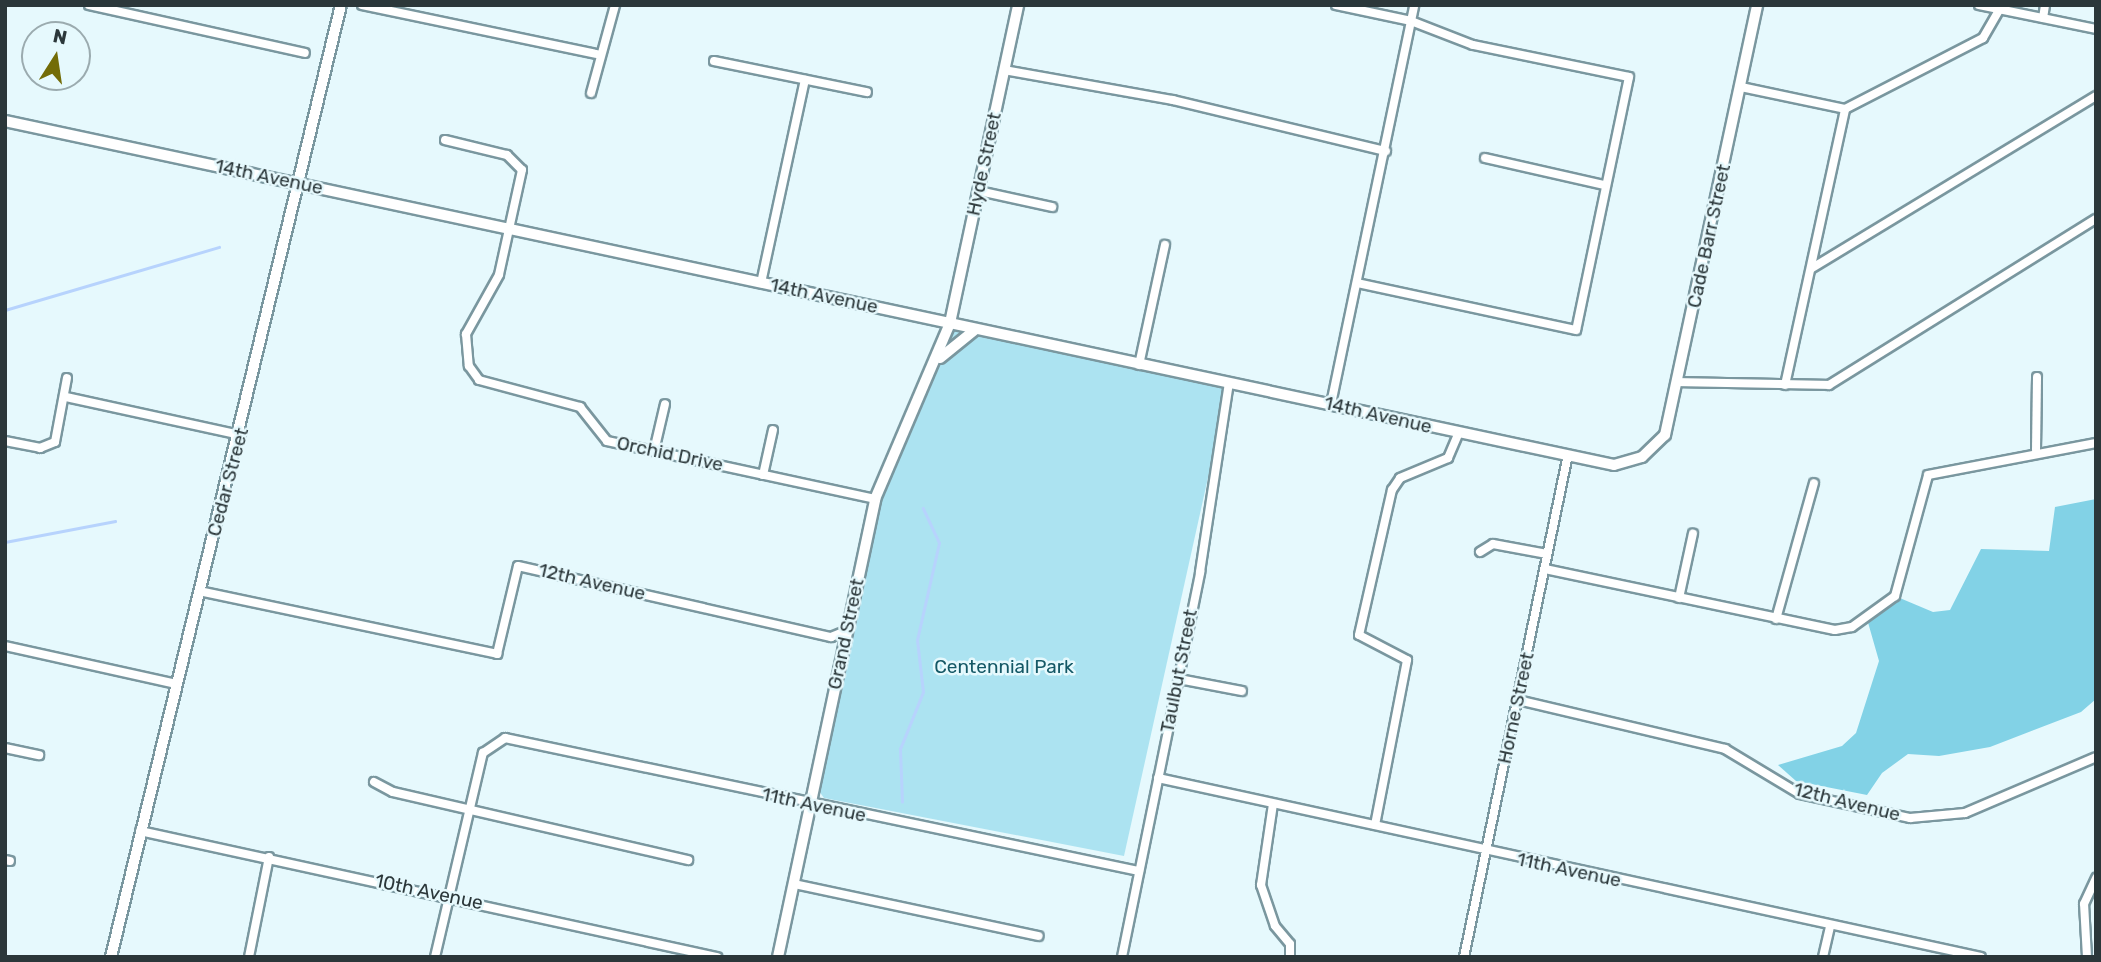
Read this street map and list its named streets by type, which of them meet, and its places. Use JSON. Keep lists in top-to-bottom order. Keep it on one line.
{"streets":{"street":["Hyde Street","14th Avenue","Cade Barr Street","Orchid Drive","Cedar Street","12th Avenue","Grand Street","Taulbut Street","Horne Street","11th Avenue","10th Avenue"]},"crossings":[["Hyde Street","14th Avenue"],["Hyde Street","Grand Street"],["14th Avenue","Cade Barr Street"],["14th Avenue","Orchid Drive"],["14th Avenue","Cedar Street"],["14th Avenue","Grand Street"],["14th Avenue","Taulbut Street"],["14th Avenue","Horne Street"],["Orchid Drive","Grand Street"],["Cedar Street","12th Avenue"],["Cedar Street","10th Avenue"],["12th Avenue","Grand Street"],["12th Avenue","Horne Street"],["Grand Street","11th Avenue"],["Taulbut Street","11th Avenue"],["Horne Street","11th Avenue"]],"parks":["Centennial Park"],"north":"top"}
